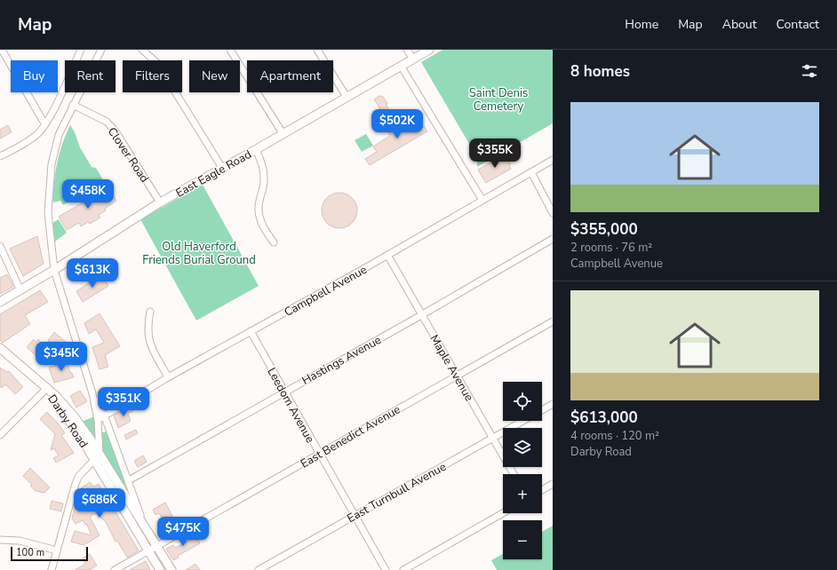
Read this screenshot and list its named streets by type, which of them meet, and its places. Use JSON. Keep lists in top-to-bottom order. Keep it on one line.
{"streets":{"main road":["East Eagle Road","Darby Road"],"street":["Clover Road","Campbell Avenue","Hastings Avenue","Maple Avenue","Leedom Avenue","East Benedict Avenue","East Turnbull Avenue"]},"crossings":[["Clover Road","East Eagle Road"],["Clover Road","Darby Road"],["East Eagle Road","Darby Road"],["Campbell Avenue","Maple Avenue"],["Campbell Avenue","Leedom Avenue"],["Campbell Avenue","Darby Road"],["Hastings Avenue","Maple Avenue"],["Hastings Avenue","Leedom Avenue"],["Hastings Avenue","Darby Road"],["Maple Avenue","East Benedict Avenue"],["Maple Avenue","East Turnbull Avenue"],["Leedom Avenue","East Benedict Avenue"],["Leedom Avenue","East Turnbull Avenue"],["Darby Road","East Benedict Avenue"]],"parks":["Saint Denis Cemetery","Old Haverford Friends Burial Ground"],"scale_bar":"100 m","page":{"header":"Map","nav":["Home","Map","About","Contact"],"heading":"8 homes","chip":["Buy","Rent","Filters","New","Apartment"],"list":[{"name":"$355,000","note":"2 rooms · 76 m² · Campbell Avenue"},{"name":"$613,000","note":"4 rooms · 120 m² · Darby Road"}],"price":["$502K","$355K","$458K","$613K","$345K","$351K","$686K","$475K"],"map_buttons":["+","−"],"scale":"100 m"}}
